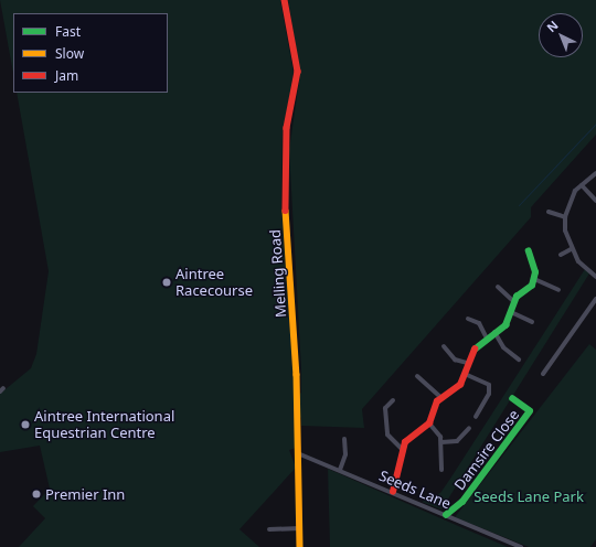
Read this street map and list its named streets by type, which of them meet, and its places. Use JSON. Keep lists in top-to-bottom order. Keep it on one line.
{"streets":{"street":["Melling Road","Damsire Close","Seeds Lane"]},"crossings":[["Melling Road","Seeds Lane"],["Damsire Close","Seeds Lane"]],"parks":["Seeds Lane Park"],"places":["Aintree Racecourse","Aintree International Equestrian Centre","Premier Inn"],"legend":["Fast","Slow","Jam"],"north":"top left"}
